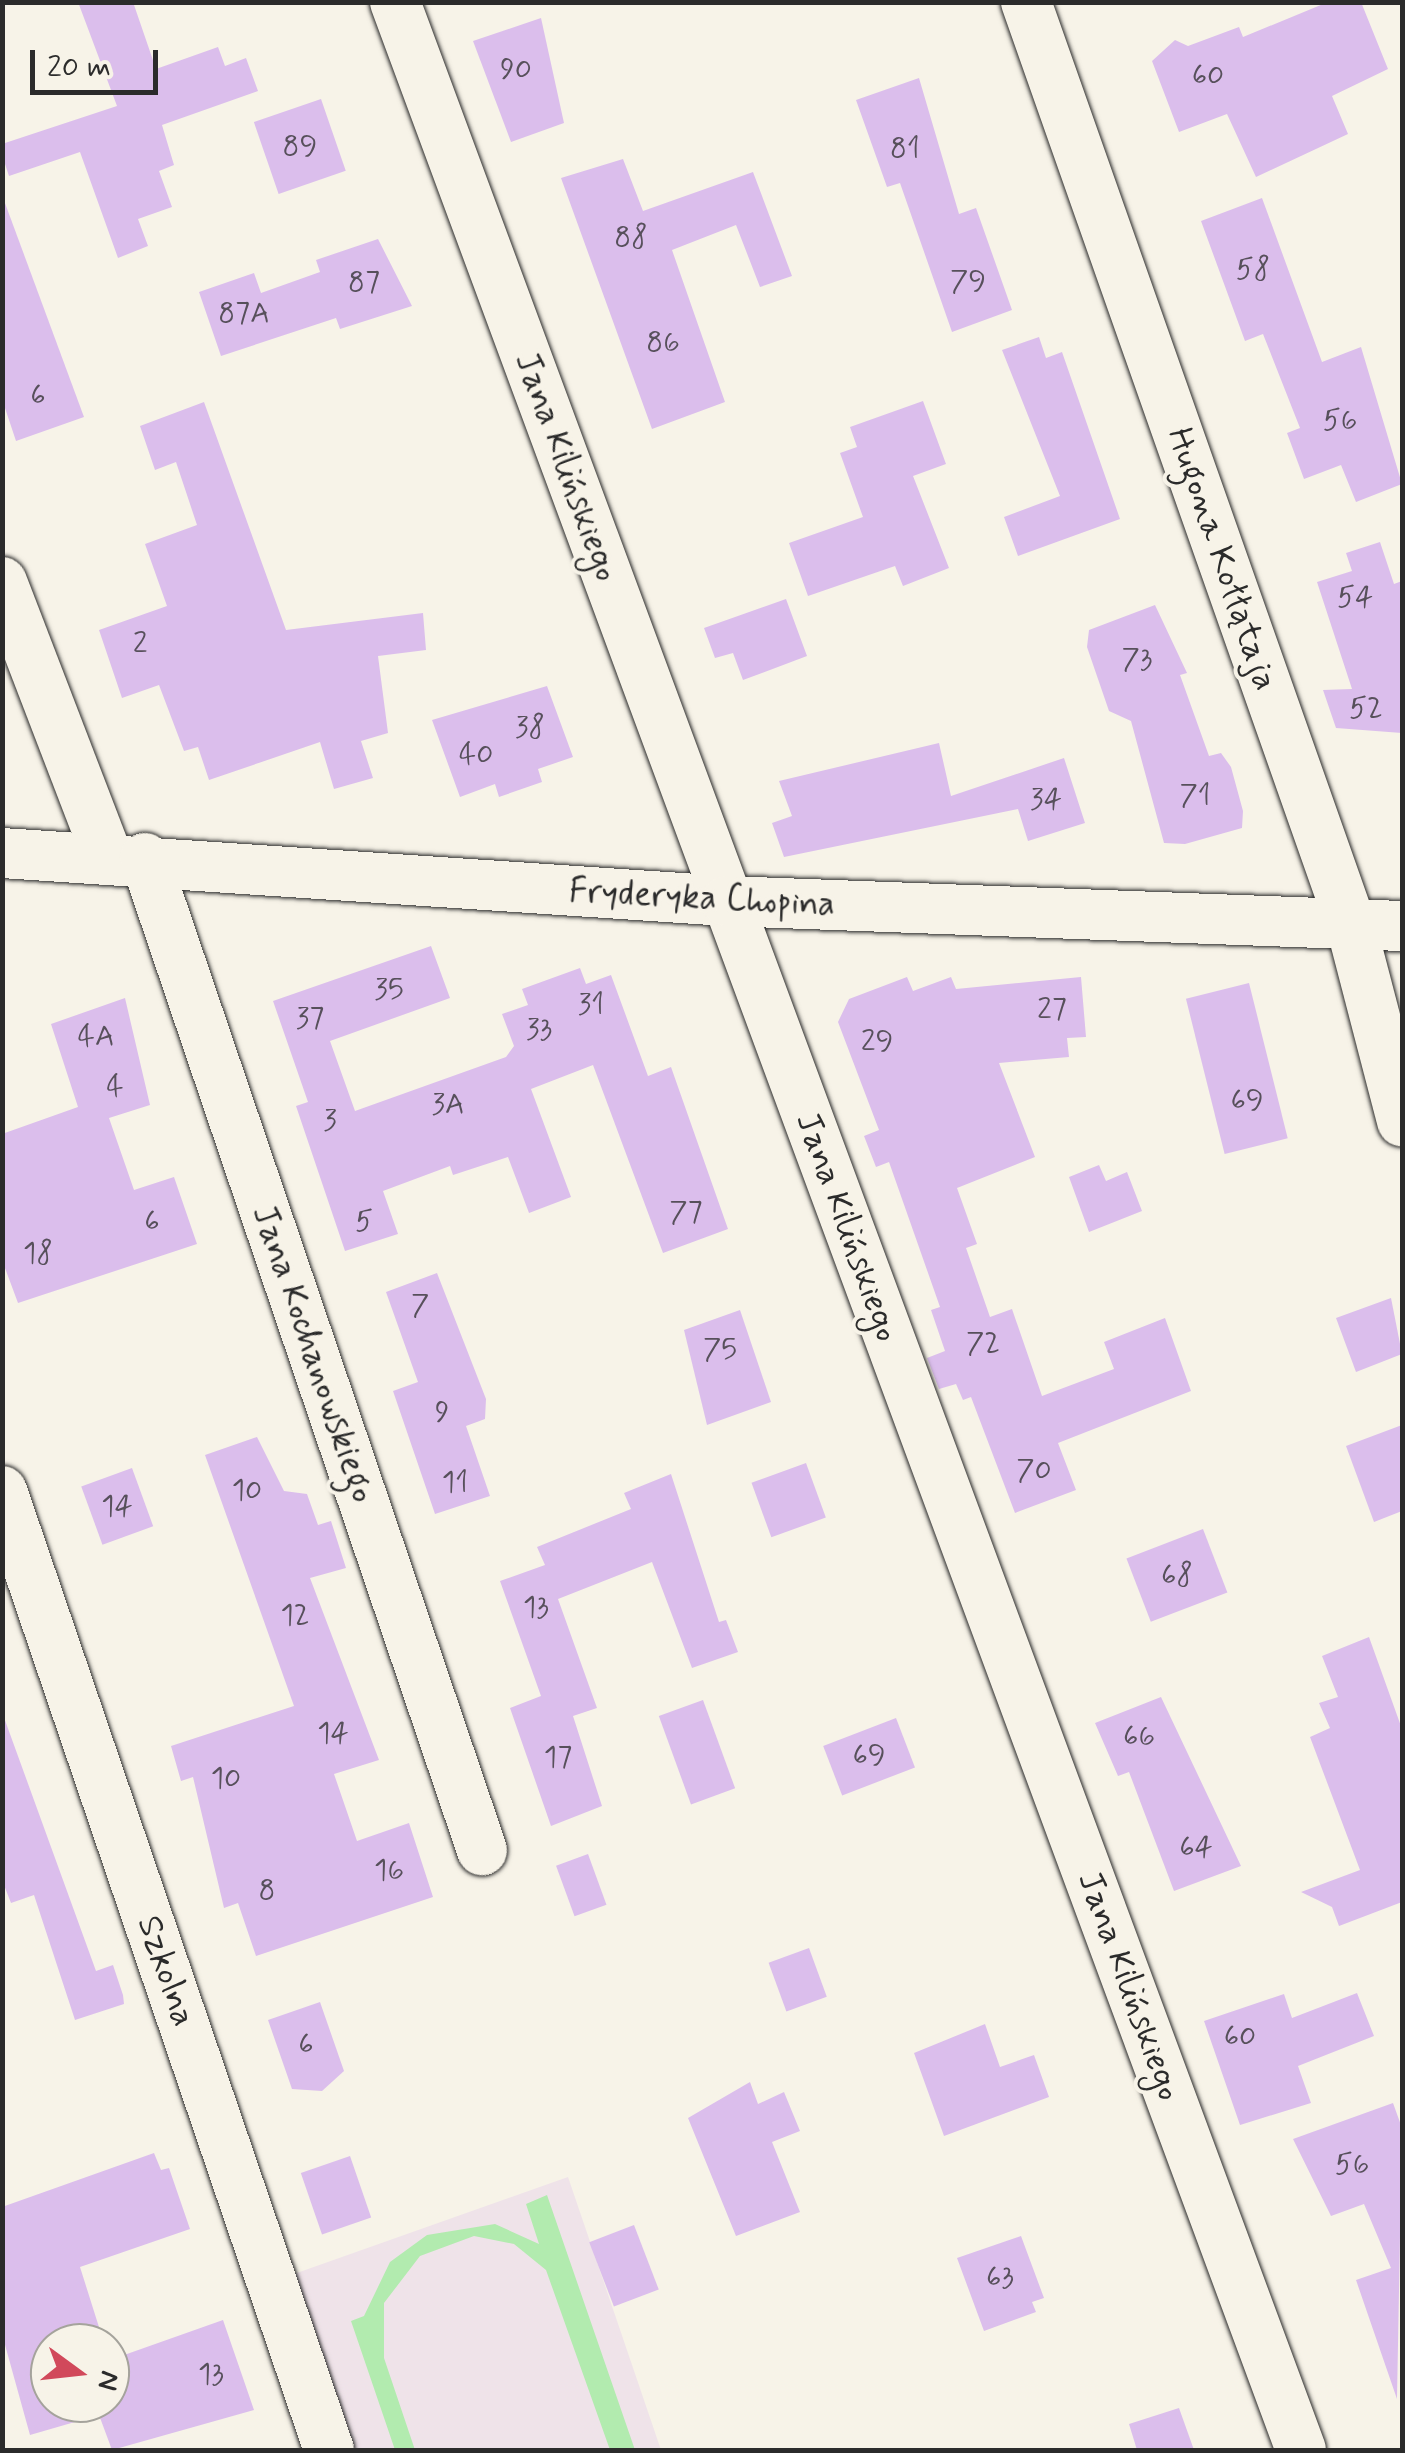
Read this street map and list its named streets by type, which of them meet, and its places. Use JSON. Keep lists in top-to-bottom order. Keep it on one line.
{"streets":{"street":["Jana Kilińskiego","Hugona Kołłątaja","Fryderyka Chopina","Jana Kochanowskiego","Szkolna"]},"crossings":[["Jana Kilińskiego","Fryderyka Chopina"],["Hugona Kołłątaja","Fryderyka Chopina"],["Fryderyka Chopina","Jana Kochanowskiego"]],"house_numbers":["90","60","89","81","88","58","79","87","87A","86","6","56","54","2","73","52","38","40","71","34","35","31","27","37","33","4A","29","4","69","3A","3","77","6","5","18","7","72","75","9","70","11","10","14","68","13","12","14","66","69","17","10","64","16","8","60","6","56","63","13"],"scale_bar":"20 m","north":"right"}
